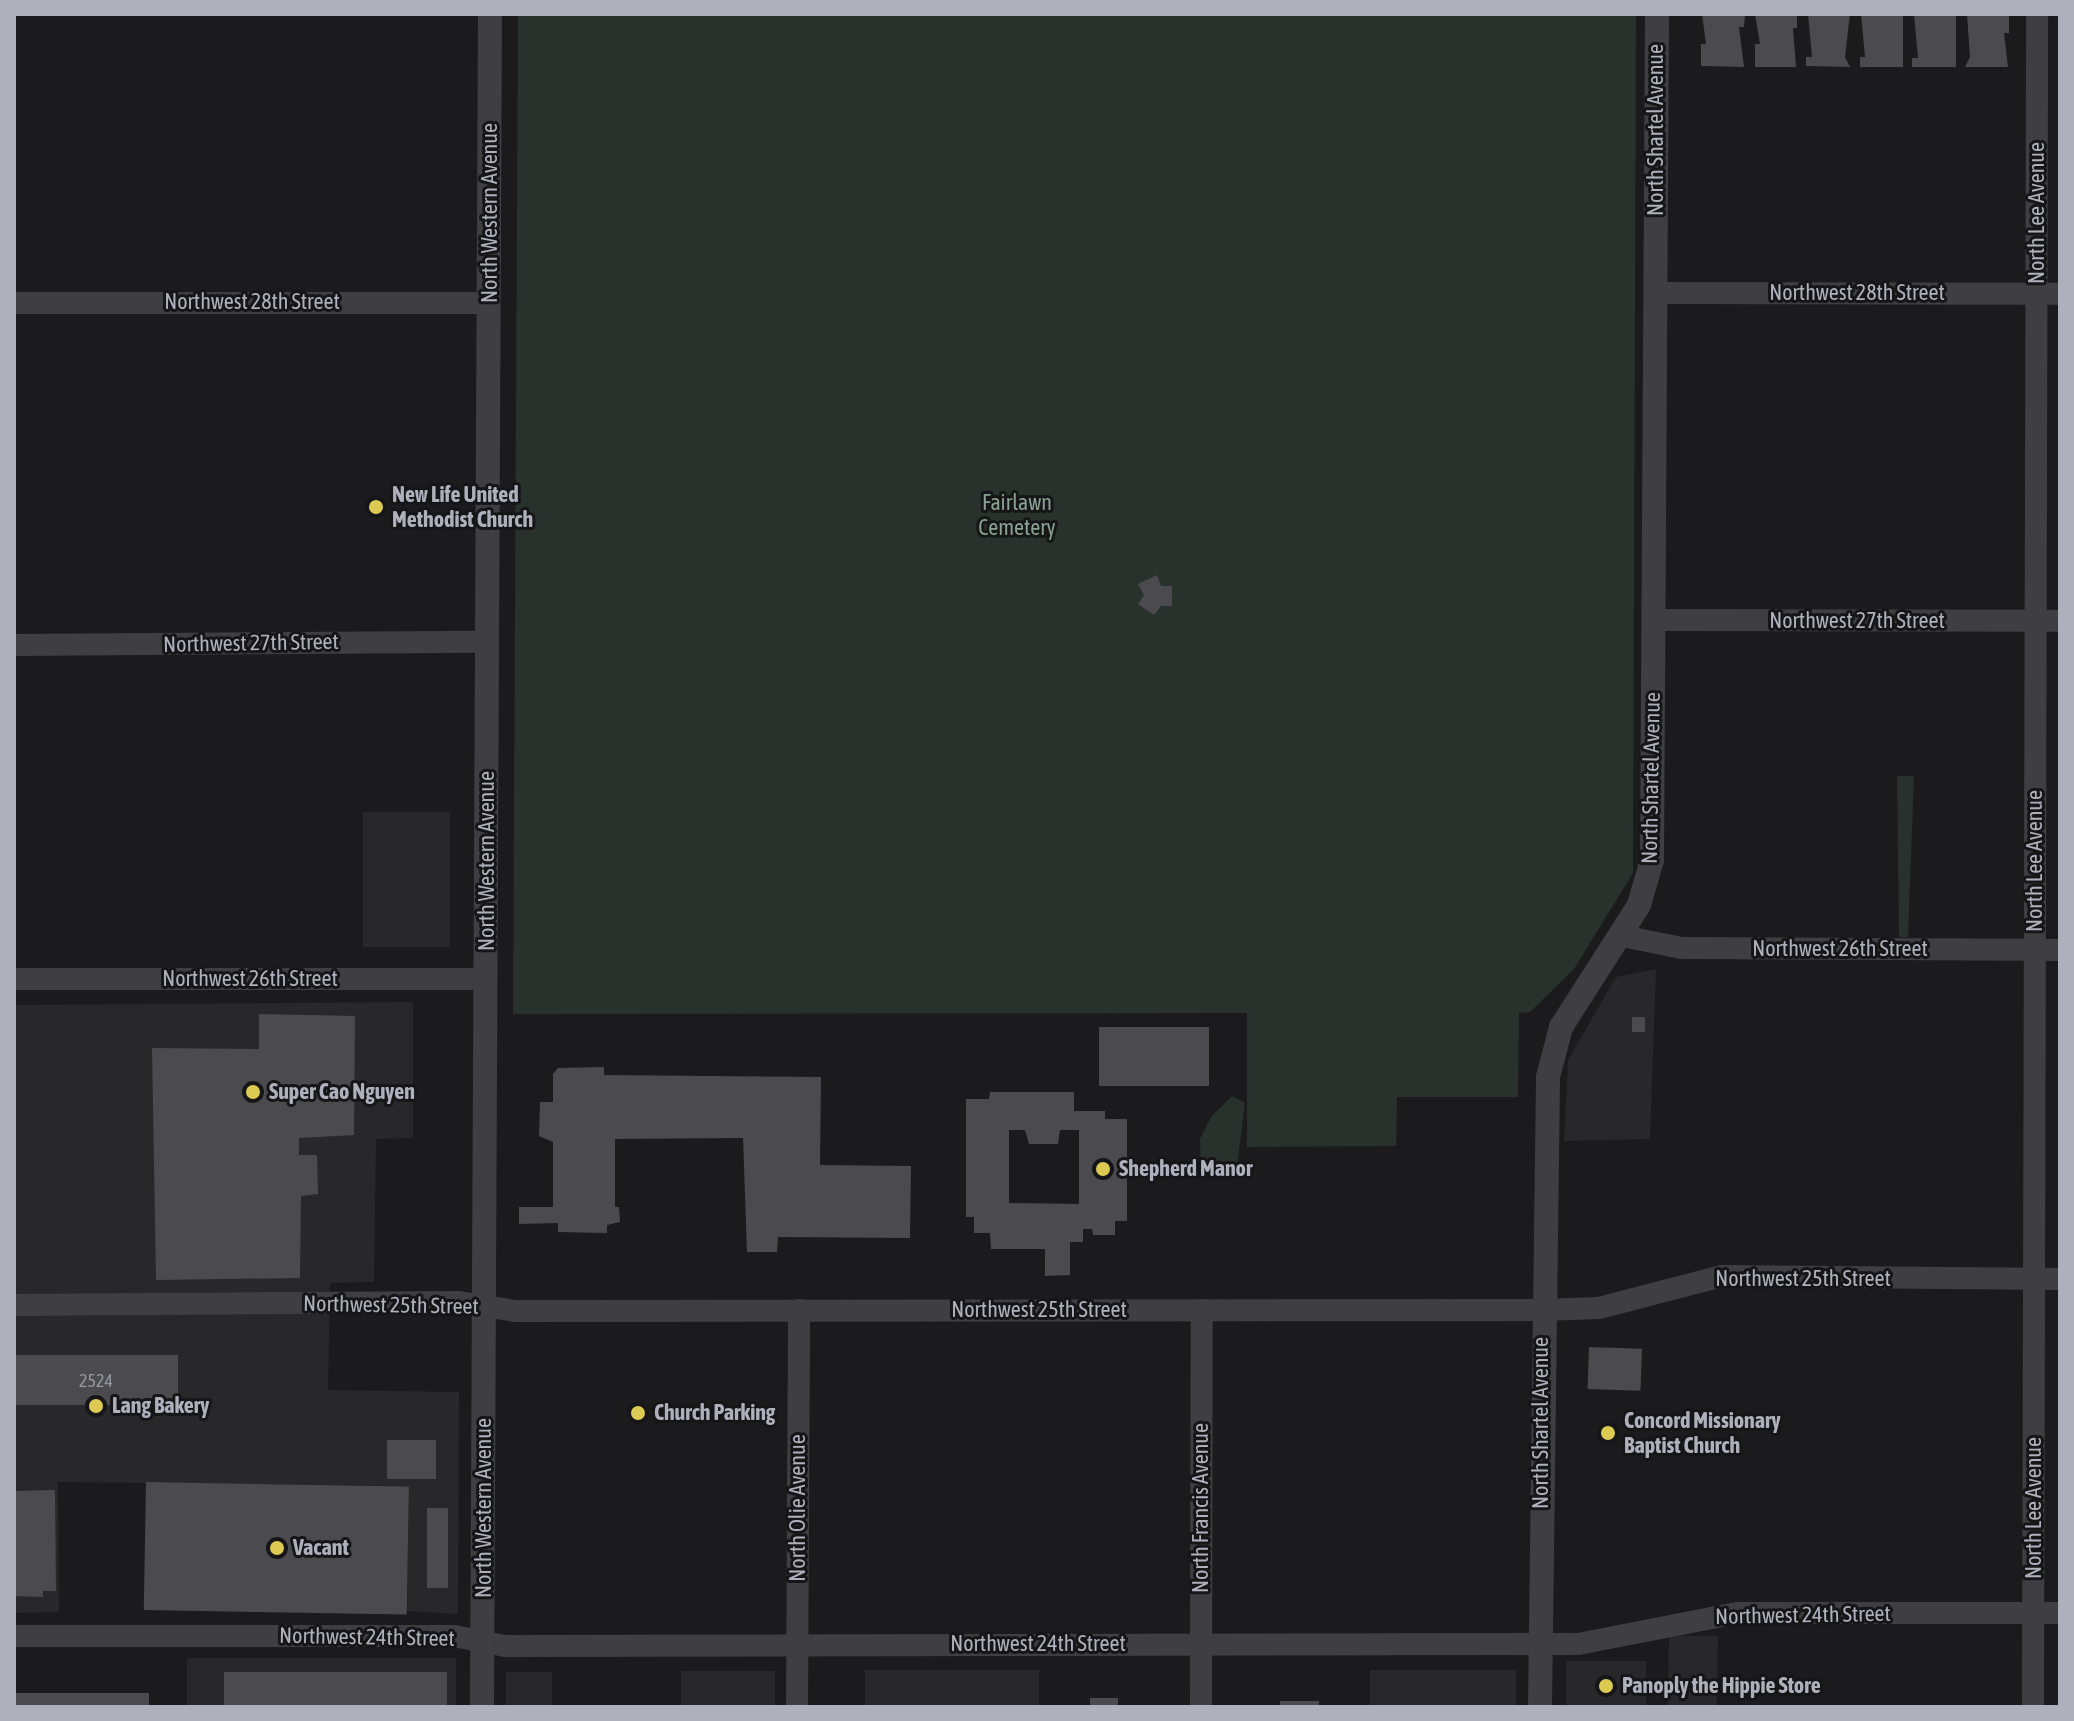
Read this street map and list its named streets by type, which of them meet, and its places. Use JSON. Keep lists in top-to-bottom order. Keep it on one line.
{"streets":{"street":["North Shartel Avenue","North Western Avenue","North Lee Avenue","Northwest 28th Street","Northwest 27th Street","Northwest 26th Street","Northwest 25th Street","North Olie Avenue","North Francis Avenue","Northwest 24th Street"]},"crossings":[["North Shartel Avenue","Northwest 28th Street"],["North Shartel Avenue","Northwest 27th Street"],["North Shartel Avenue","Northwest 26th Street"],["North Shartel Avenue","Northwest 25th Street"],["North Shartel Avenue","Northwest 24th Street"],["North Western Avenue","Northwest 28th Street"],["North Western Avenue","Northwest 27th Street"],["North Western Avenue","Northwest 26th Street"],["North Western Avenue","Northwest 25th Street"],["North Western Avenue","Northwest 24th Street"],["North Lee Avenue","Northwest 28th Street"],["North Lee Avenue","Northwest 27th Street"],["North Lee Avenue","Northwest 26th Street"],["North Lee Avenue","Northwest 25th Street"],["North Lee Avenue","Northwest 24th Street"],["Northwest 25th Street","North Olie Avenue"],["Northwest 25th Street","North Francis Avenue"],["North Olie Avenue","Northwest 24th Street"],["North Francis Avenue","Northwest 24th Street"]],"parks":["Fairlawn Cemetery"],"places":["New Life United Methodist Church","Super Cao Nguyen","Shepherd Manor","Lang Bakery","Church Parking","Concord Missionary Baptist Church","Vacant","Panoply the Hippie Store"],"house_numbers":["2524"]}
